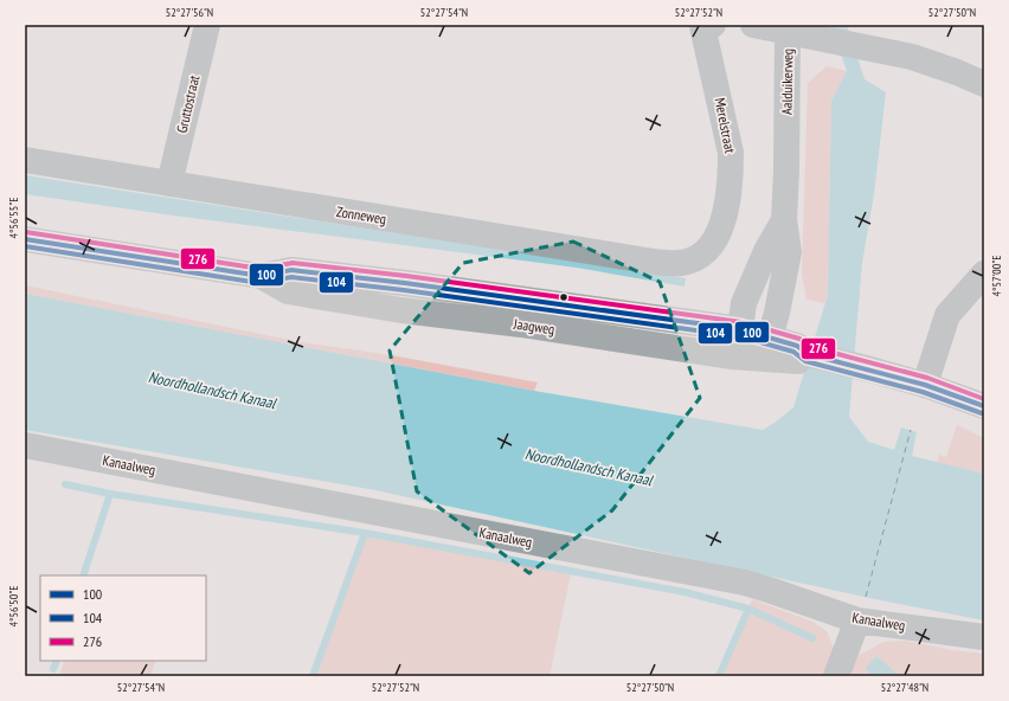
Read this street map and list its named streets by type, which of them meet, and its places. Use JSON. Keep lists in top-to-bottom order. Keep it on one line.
{"streets":{"main road":["Jaagweg"],"street":["Aalduikerweg","Gruttostraat","Merelstraat","Zonneweg","Kanaalweg"]},"crossings":[["Aalduikerweg","Jaagweg"],["Gruttostraat","Zonneweg"],["Merelstraat","Zonneweg"]],"water":["Noordhollandsch Kanaal"],"lines":["transit line 276","transit line 100","transit line 104"],"legend":["100","104","276"],"coordinates":["52°27'56\"N","52°27'54\"N","52°27'52\"N","52°27'50\"N","4°56'55\"E","4°57'00\"E","4°56'50\"E","52°27'48\"N"]}
